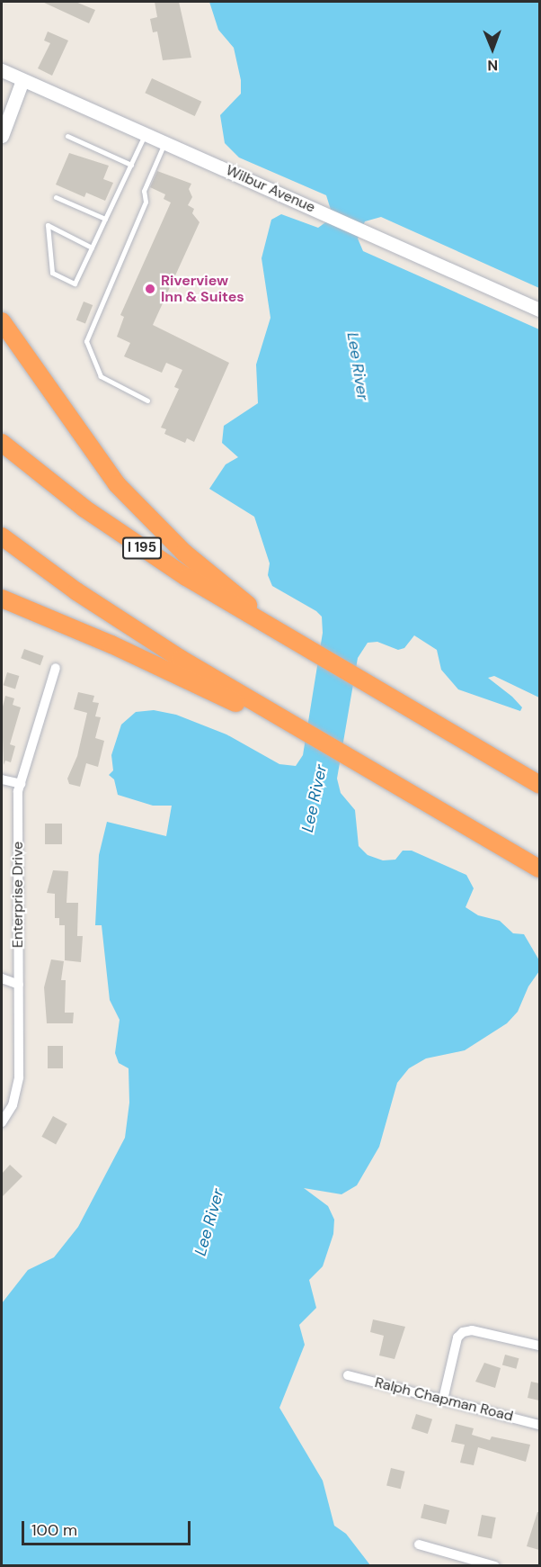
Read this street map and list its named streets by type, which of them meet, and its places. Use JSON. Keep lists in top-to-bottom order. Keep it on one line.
{"streets":{"highway":["I 195"],"main road":["Wilbur Avenue"],"street":["Enterprise Drive","Ralph Chapman Road"]},"water":["Lee River"],"places":["Riverview Inn & Suites"],"scale_bar":"100 m","north":"bottom"}
